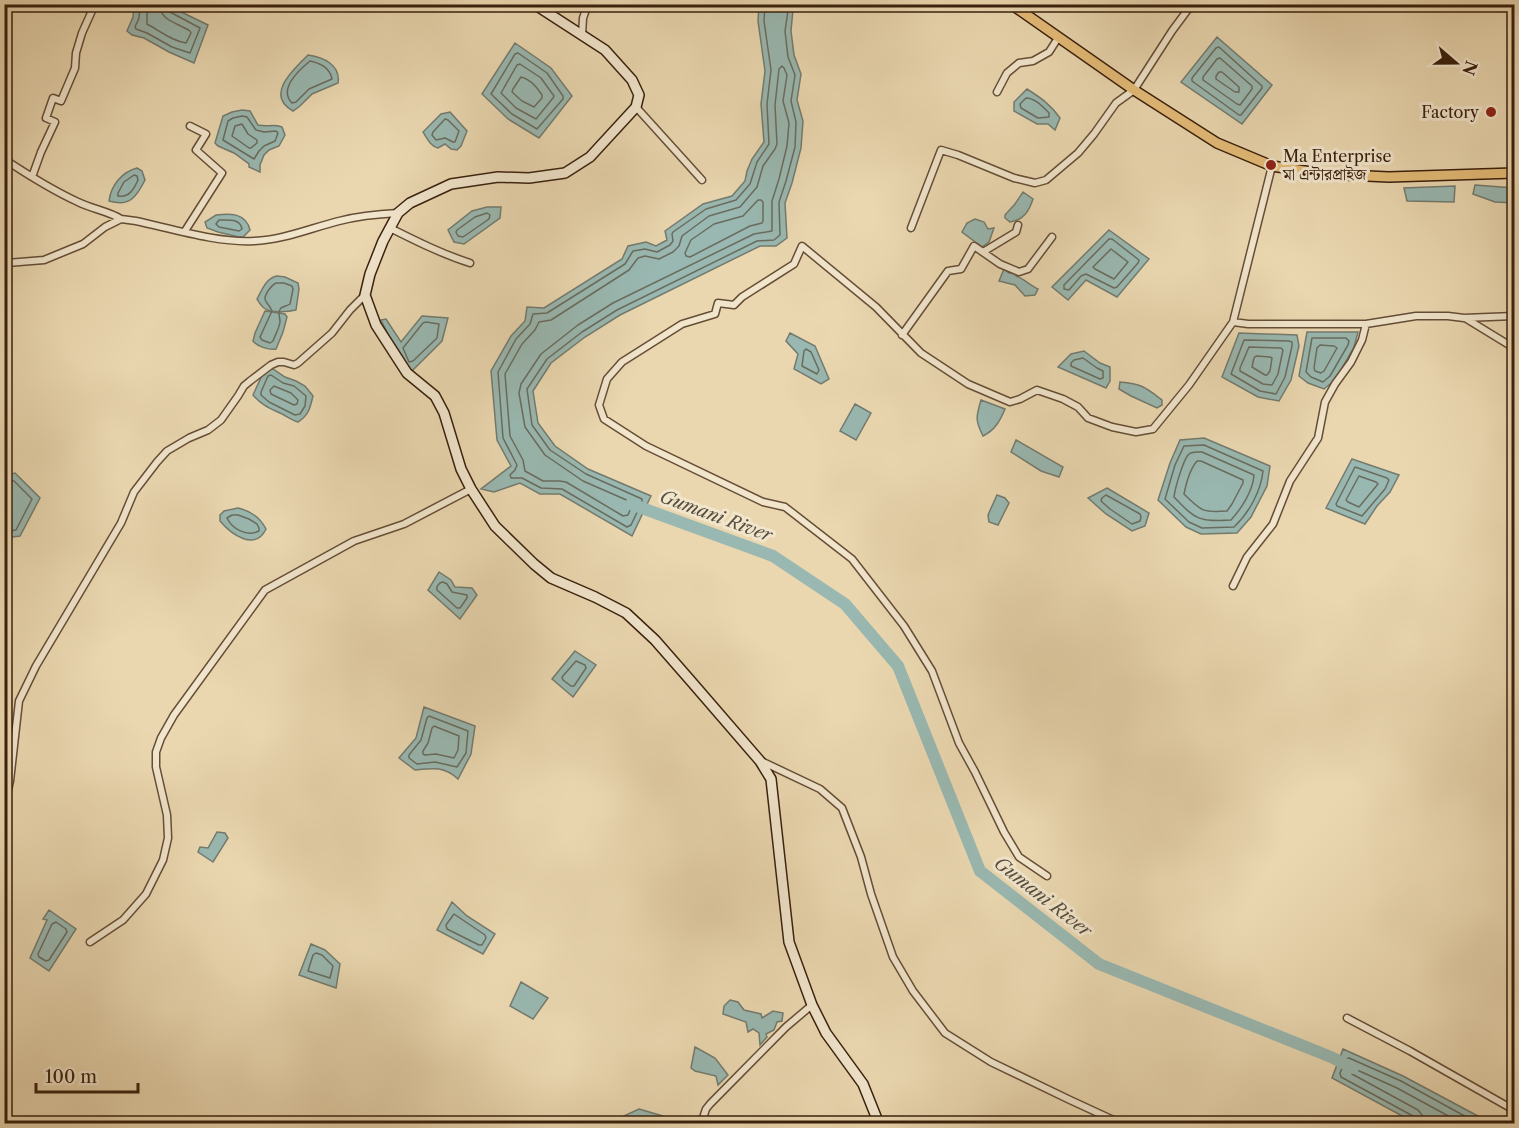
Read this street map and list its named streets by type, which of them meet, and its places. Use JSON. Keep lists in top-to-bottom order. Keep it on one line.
{"water":["Gumani River"],"places":["Factory","Ma Enterprise মা এন্টারপ্রাইজ"],"scale_bar":"100 m","north":"right"}
